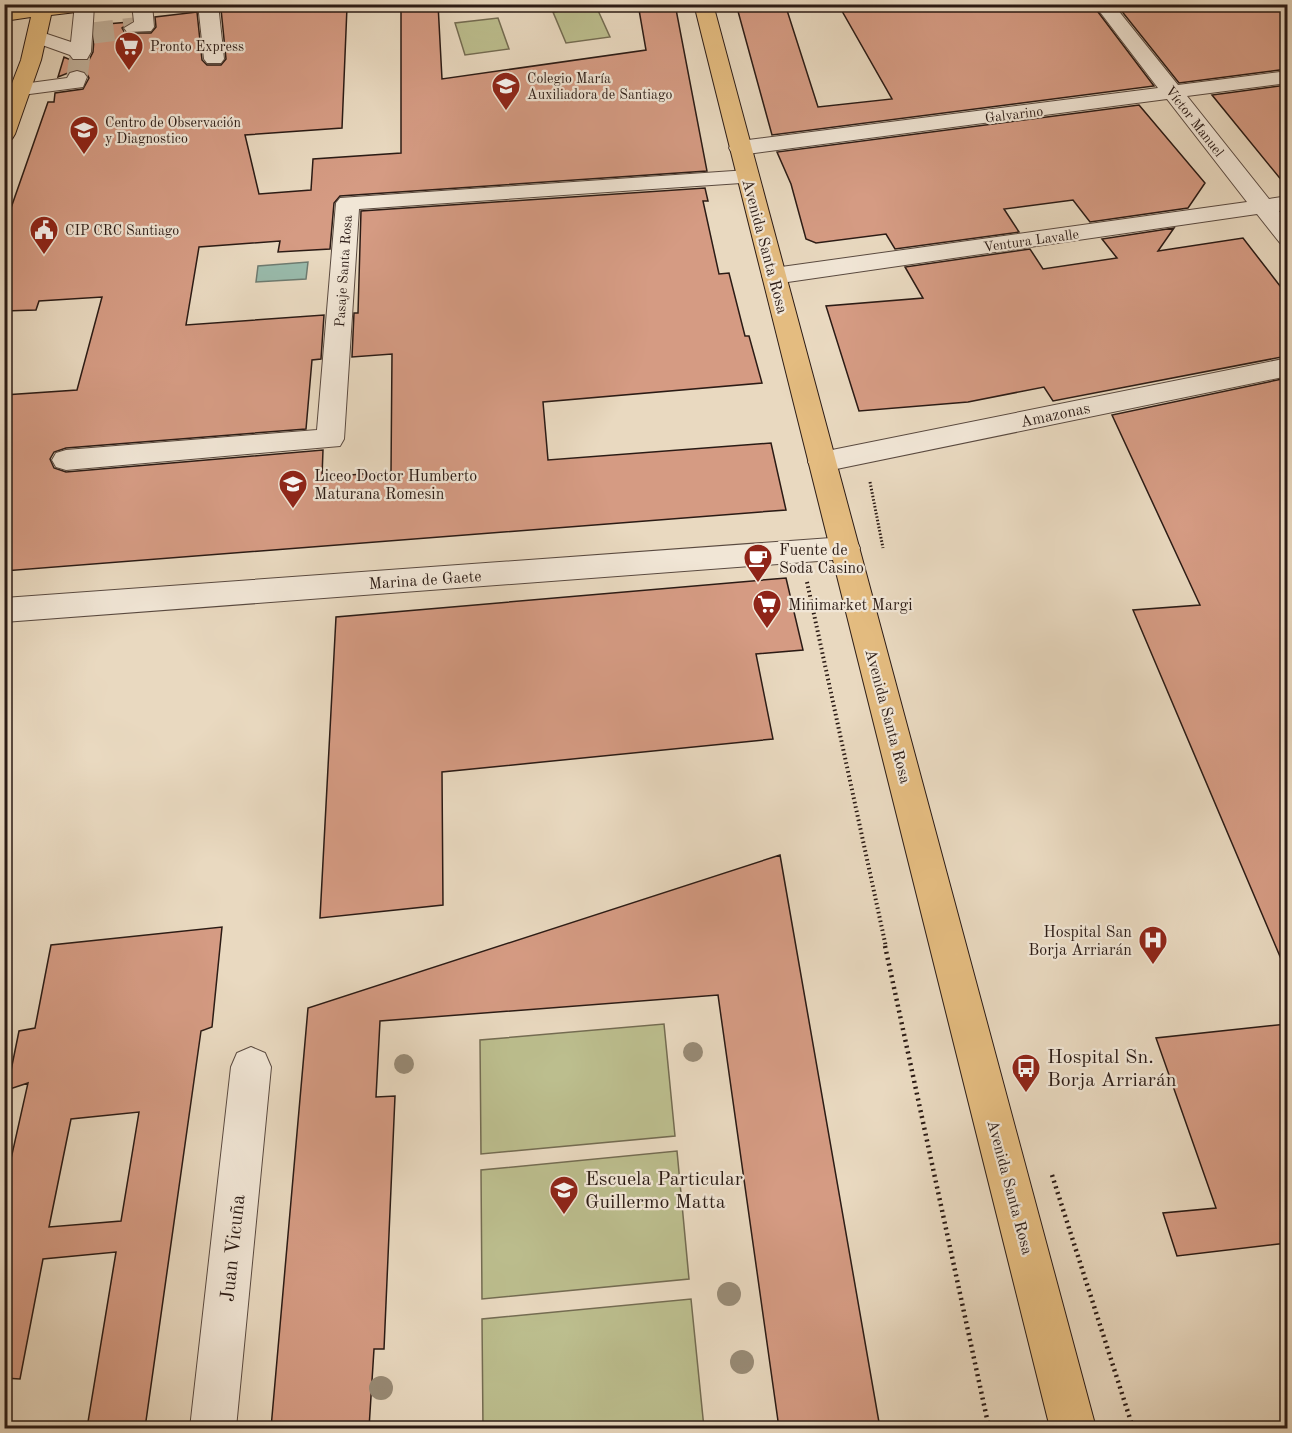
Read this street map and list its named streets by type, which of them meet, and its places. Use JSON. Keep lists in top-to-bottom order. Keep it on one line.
{"streets":{"main road":["Avenida Santa Rosa"],"street":["Galvarino","Víctor Manuel","Ventura Lavalle","Pasaje Santa Rosa","Amazonas","Marina de Gaete","Juan Vicuña"]},"crossings":[["Galvarino","Víctor Manuel"],["Galvarino","Avenida Santa Rosa"],["Galvarino","Pasaje Santa Rosa"],["Víctor Manuel","Ventura Lavalle"],["Ventura Lavalle","Avenida Santa Rosa"],["Avenida Santa Rosa","Pasaje Santa Rosa"],["Avenida Santa Rosa","Amazonas"],["Avenida Santa Rosa","Marina de Gaete"]],"places":{"supermarket":["Pronto Express","Minimarket Margi"],"school or university":["Colegio María Auxiliadora de Santiago","Centro de Observación y Diagnostico","Liceo Doctor Humberto Maturana Romesin","Escuela Particular Guillermo Matta"],"public building":["CIP CRC Santiago"],"cafe":["Fuente de Soda Casino"],"hospital":["Hospital San Borja Arriarán"],"bus stop":["Hospital Sn. Borja Arriarán"]}}
